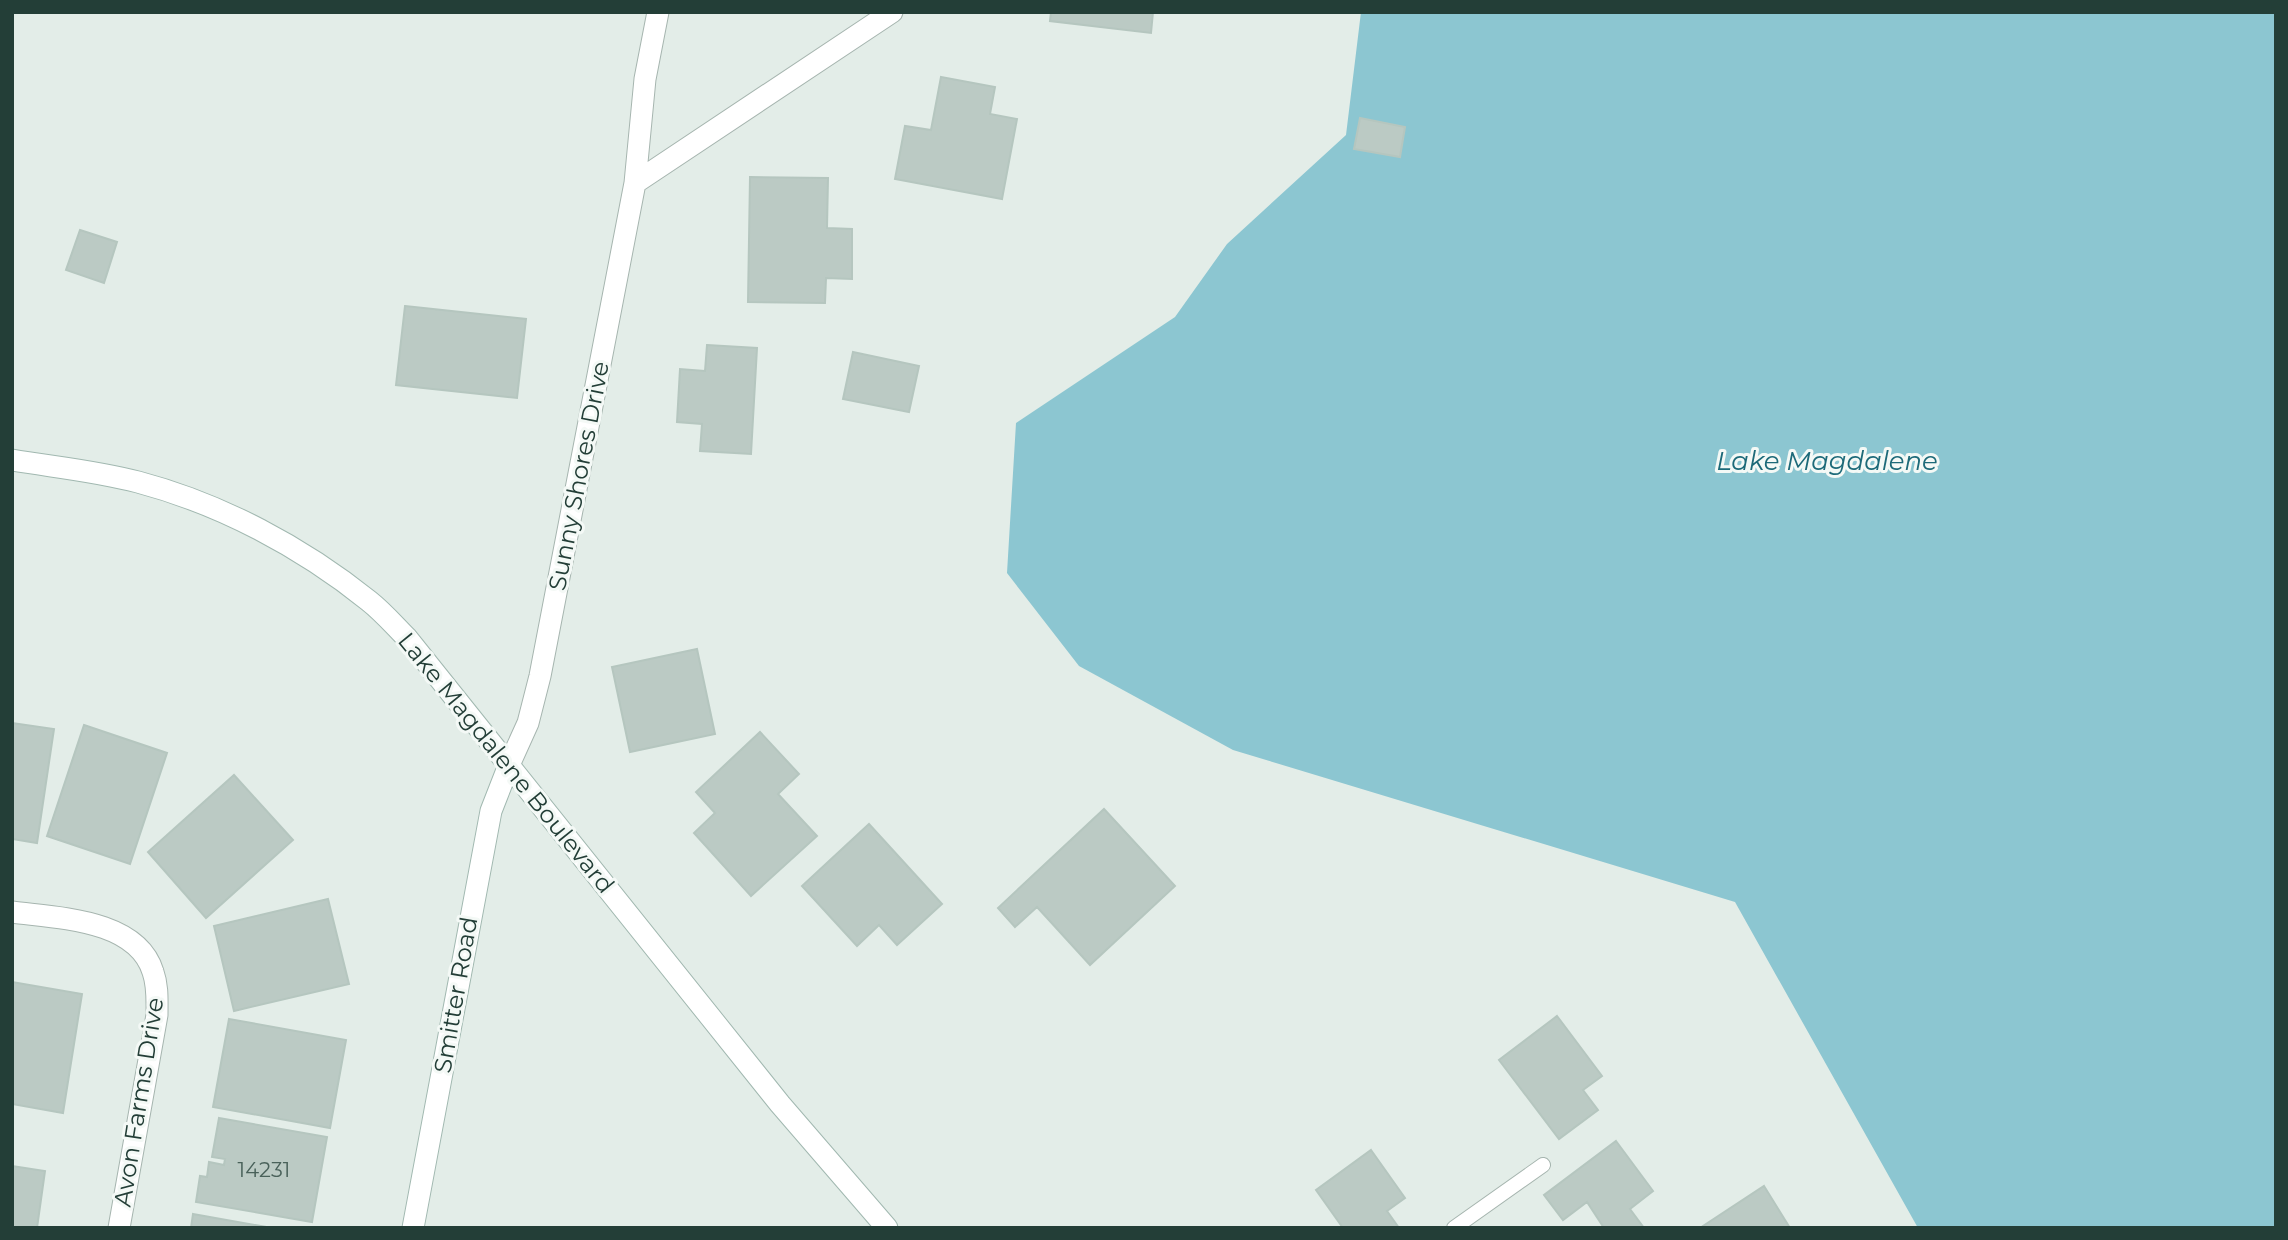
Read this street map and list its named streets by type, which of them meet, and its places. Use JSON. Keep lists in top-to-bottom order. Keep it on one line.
{"streets":{"street":["Sunny Shores Drive","Lake Magdalene Boulevard","Smitter Road","Avon Farms Drive"]},"crossings":[["Sunny Shores Drive","Lake Magdalene Boulevard"],["Sunny Shores Drive","Smitter Road"],["Lake Magdalene Boulevard","Smitter Road"]],"water":["Lake Magdalene"],"house_numbers":["14231"]}
